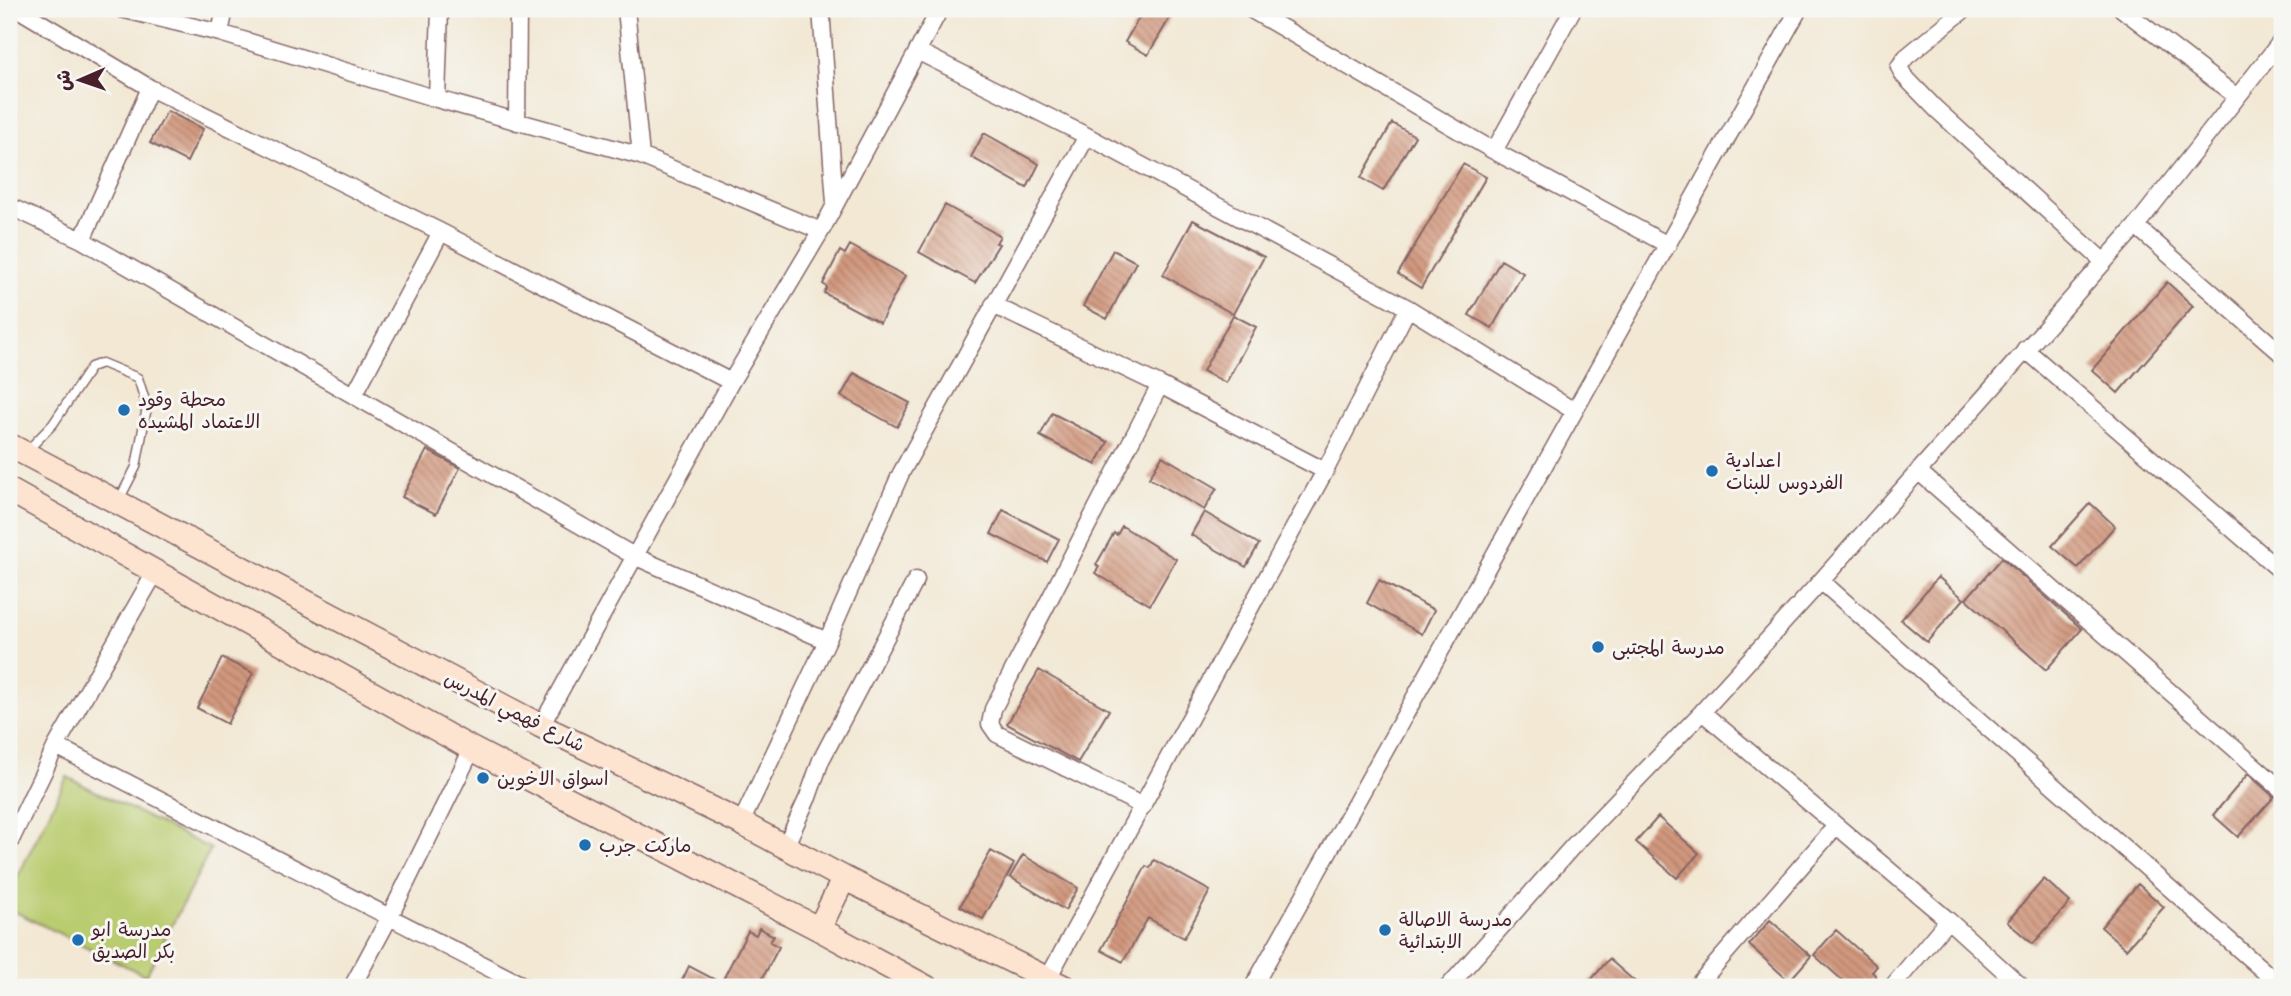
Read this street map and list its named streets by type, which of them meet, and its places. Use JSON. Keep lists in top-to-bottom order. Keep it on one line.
{"streets":{"street":["شارع فهمي المدرس"]},"places":["محطة وقود الاعتماد المشيده","اعدادية الفردوس للبنات","مدرسة المجتبى","اسواق الاخوين","ماركت جرب","مدرسة الاصالة الابتدائية","مدرسة ابو بكر الصديق"],"north":"left"}
